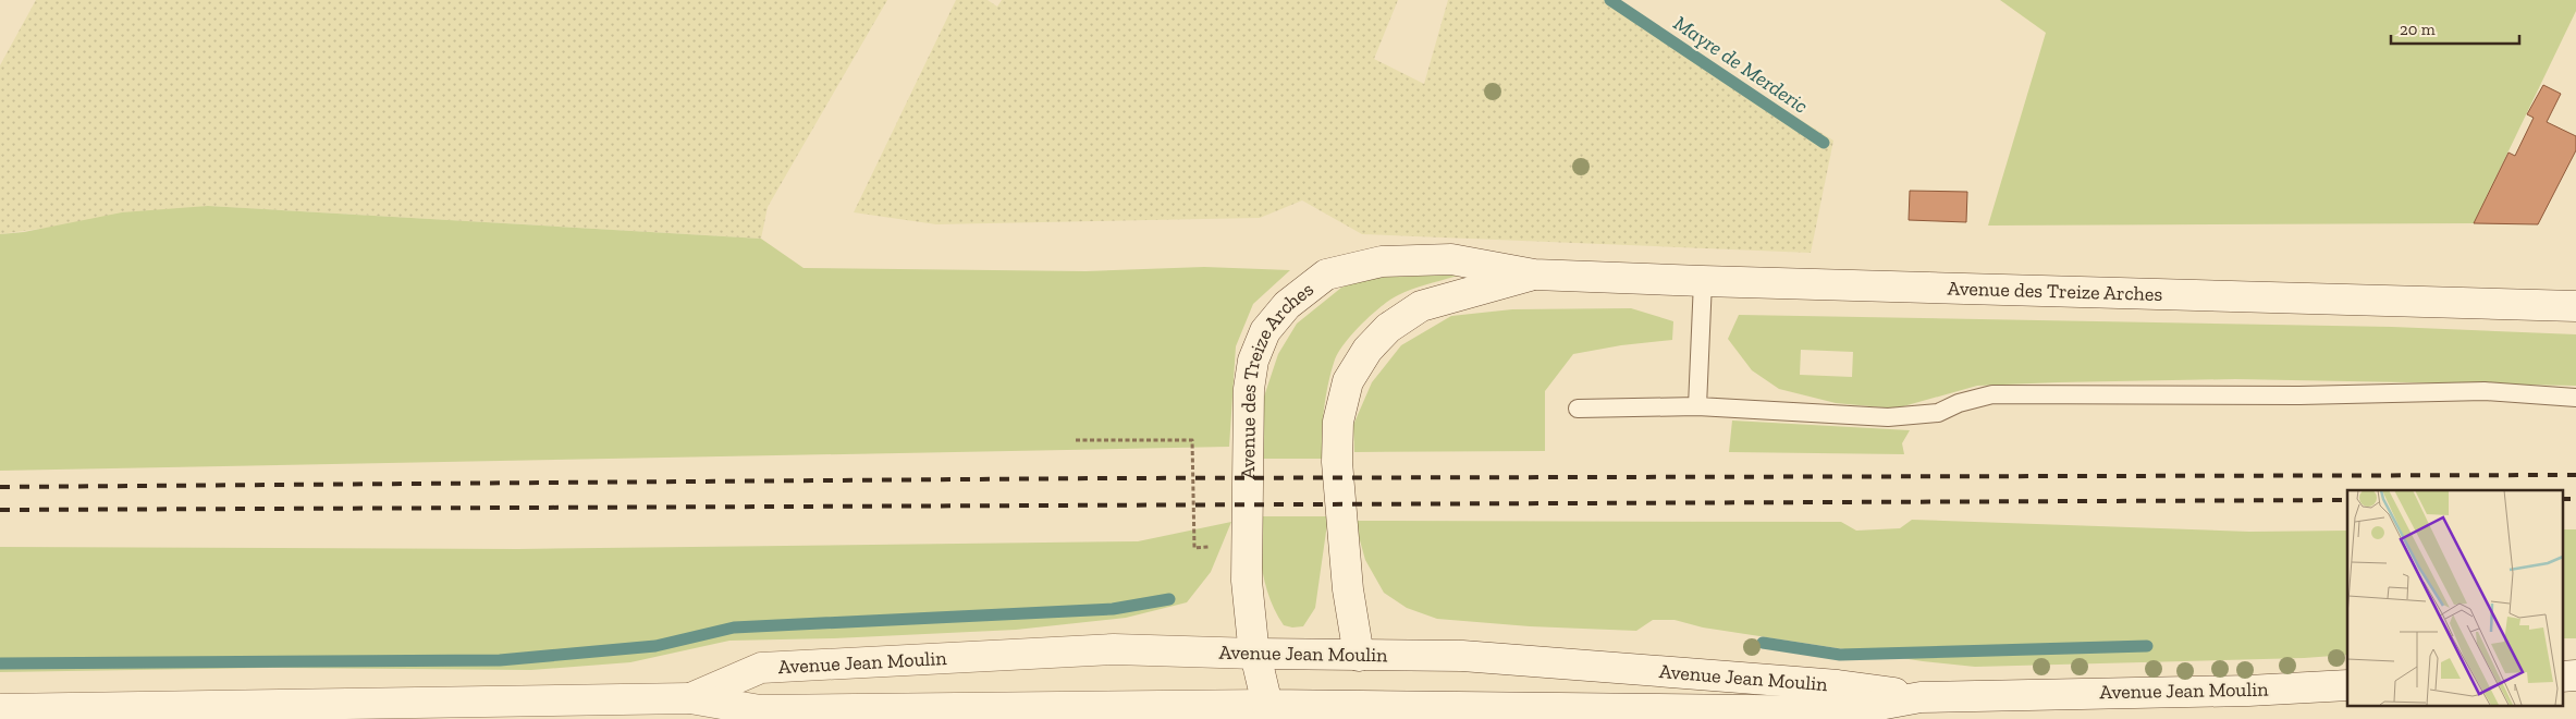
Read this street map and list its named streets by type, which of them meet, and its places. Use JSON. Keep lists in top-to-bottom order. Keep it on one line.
{"streets":{"main road":["Avenue des Treize Arches","Avenue Jean Moulin"]},"crossings":[["Avenue des Treize Arches","Avenue Jean Moulin"]],"water":["Mayre de Merderic"],"scale_bar":"20 m"}
